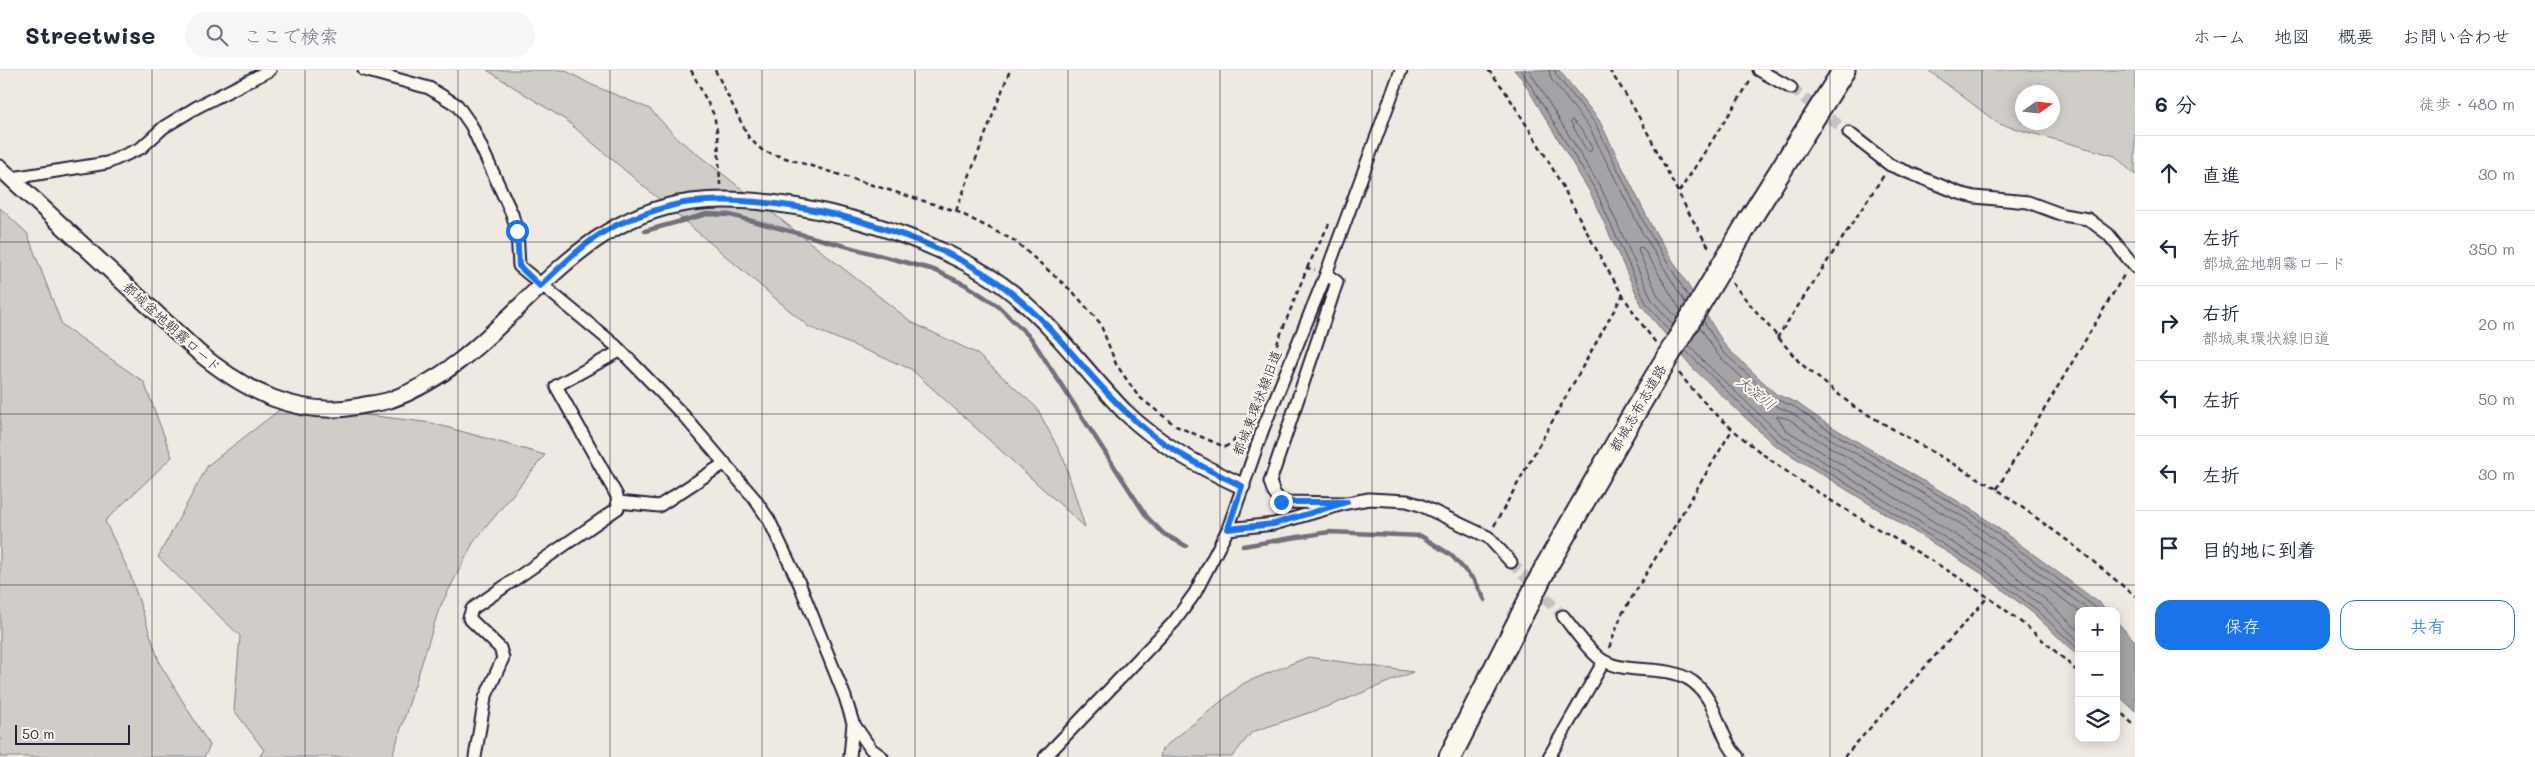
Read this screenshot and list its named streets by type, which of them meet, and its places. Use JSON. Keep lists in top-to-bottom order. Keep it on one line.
{"streets":{"highway":["都城志布志道路"],"street":["都城盆地朝霧ロード","都城東環状線旧道"]},"crossings":[["都城盆地朝霧ロード","都城東環状線旧道"]],"water":["大淀川"],"scale_bar":"50 m","north":"right","page":{"header":"Streetwise","search":"ここで検索","nav":["ホーム","地図","概要","お問い合わせ"],"heading":["6 分","徒歩 · 480 m"],"list":[["直進","30 m"],["左折","都城盆地朝霧ロード","350 m"],["右折","都城東環状線旧道","20 m"],["左折","50 m"],["左折","30 m"],"目的地に到着"],"buttons":["保存","共有"],"map_buttons":["+","−"],"scale":"50 m"}}
